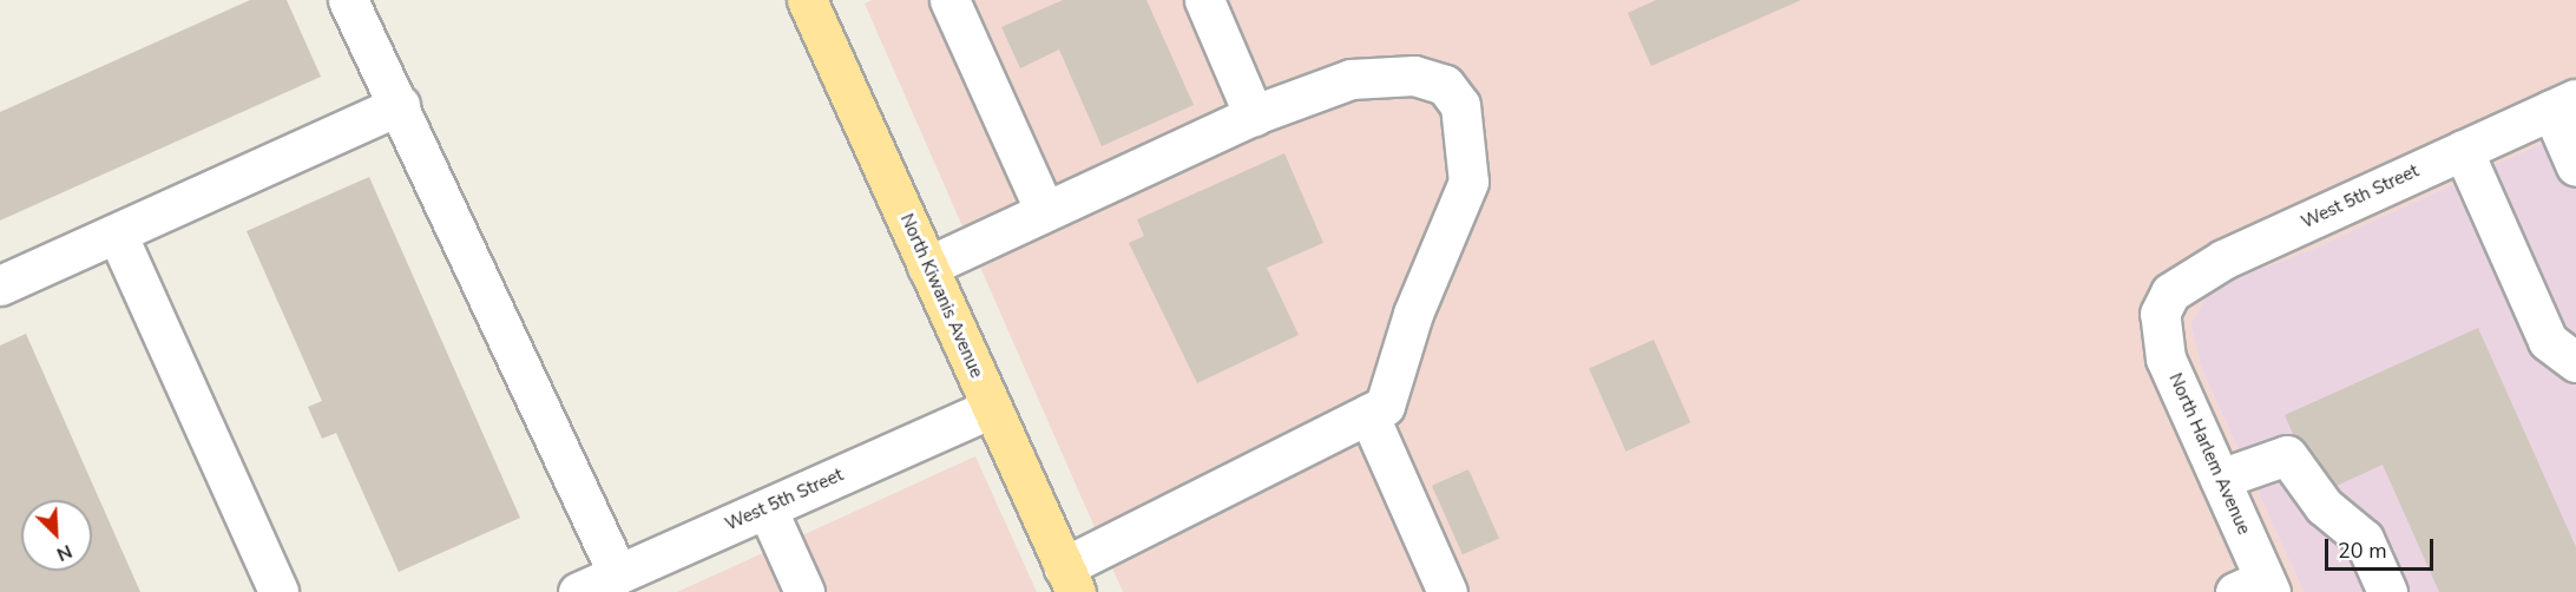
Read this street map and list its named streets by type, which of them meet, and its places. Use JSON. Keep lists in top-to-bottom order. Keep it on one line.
{"streets":{"main road":["North Kiwanis Avenue"],"street":["West 5th Street","North Harlem Avenue"]},"crossings":[["West 5th Street","North Kiwanis Avenue"],["West 5th Street","North Harlem Avenue"]],"scale_bar":"20 m","north":"bottom right"}
